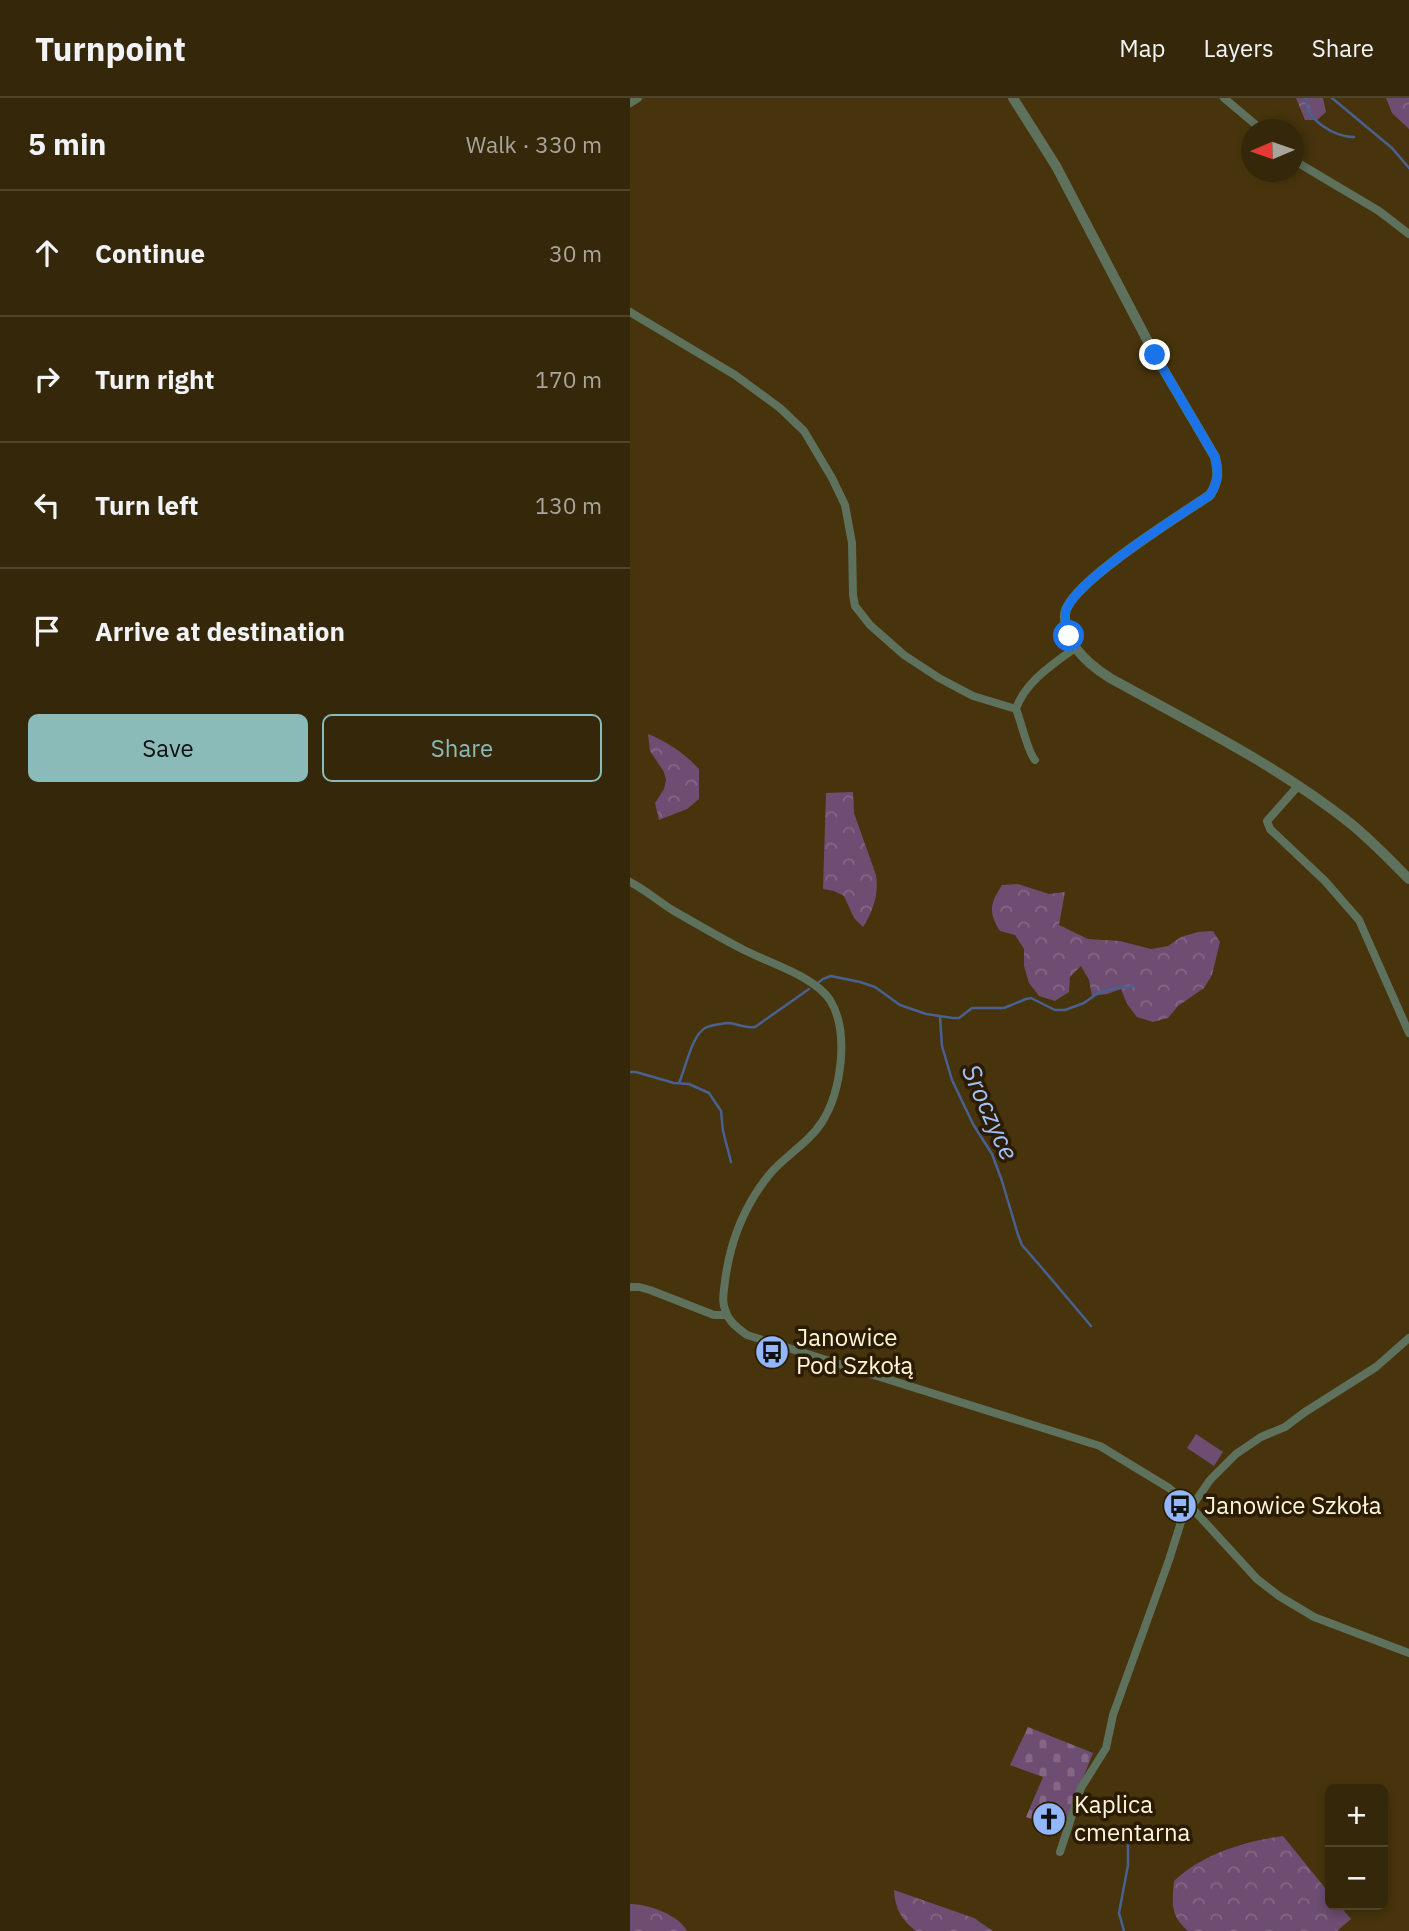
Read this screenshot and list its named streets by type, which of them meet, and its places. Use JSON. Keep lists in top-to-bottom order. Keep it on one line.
{"water":["Sroczyce"],"places":{"bus stop":["Janowice Pod Szkołą","Janowice Szkoła"],"church":["Kaplica cmentarna"]},"north":"left","page":{"header":"Turnpoint","nav":["Map","Layers","Share"],"heading":["5 min","Walk · 330 m"],"list":[["Continue","30 m"],["Turn right","170 m"],["Turn left","130 m"],"Arrive at destination"],"buttons":["Save","Share"],"map_buttons":["+","−"]}}
